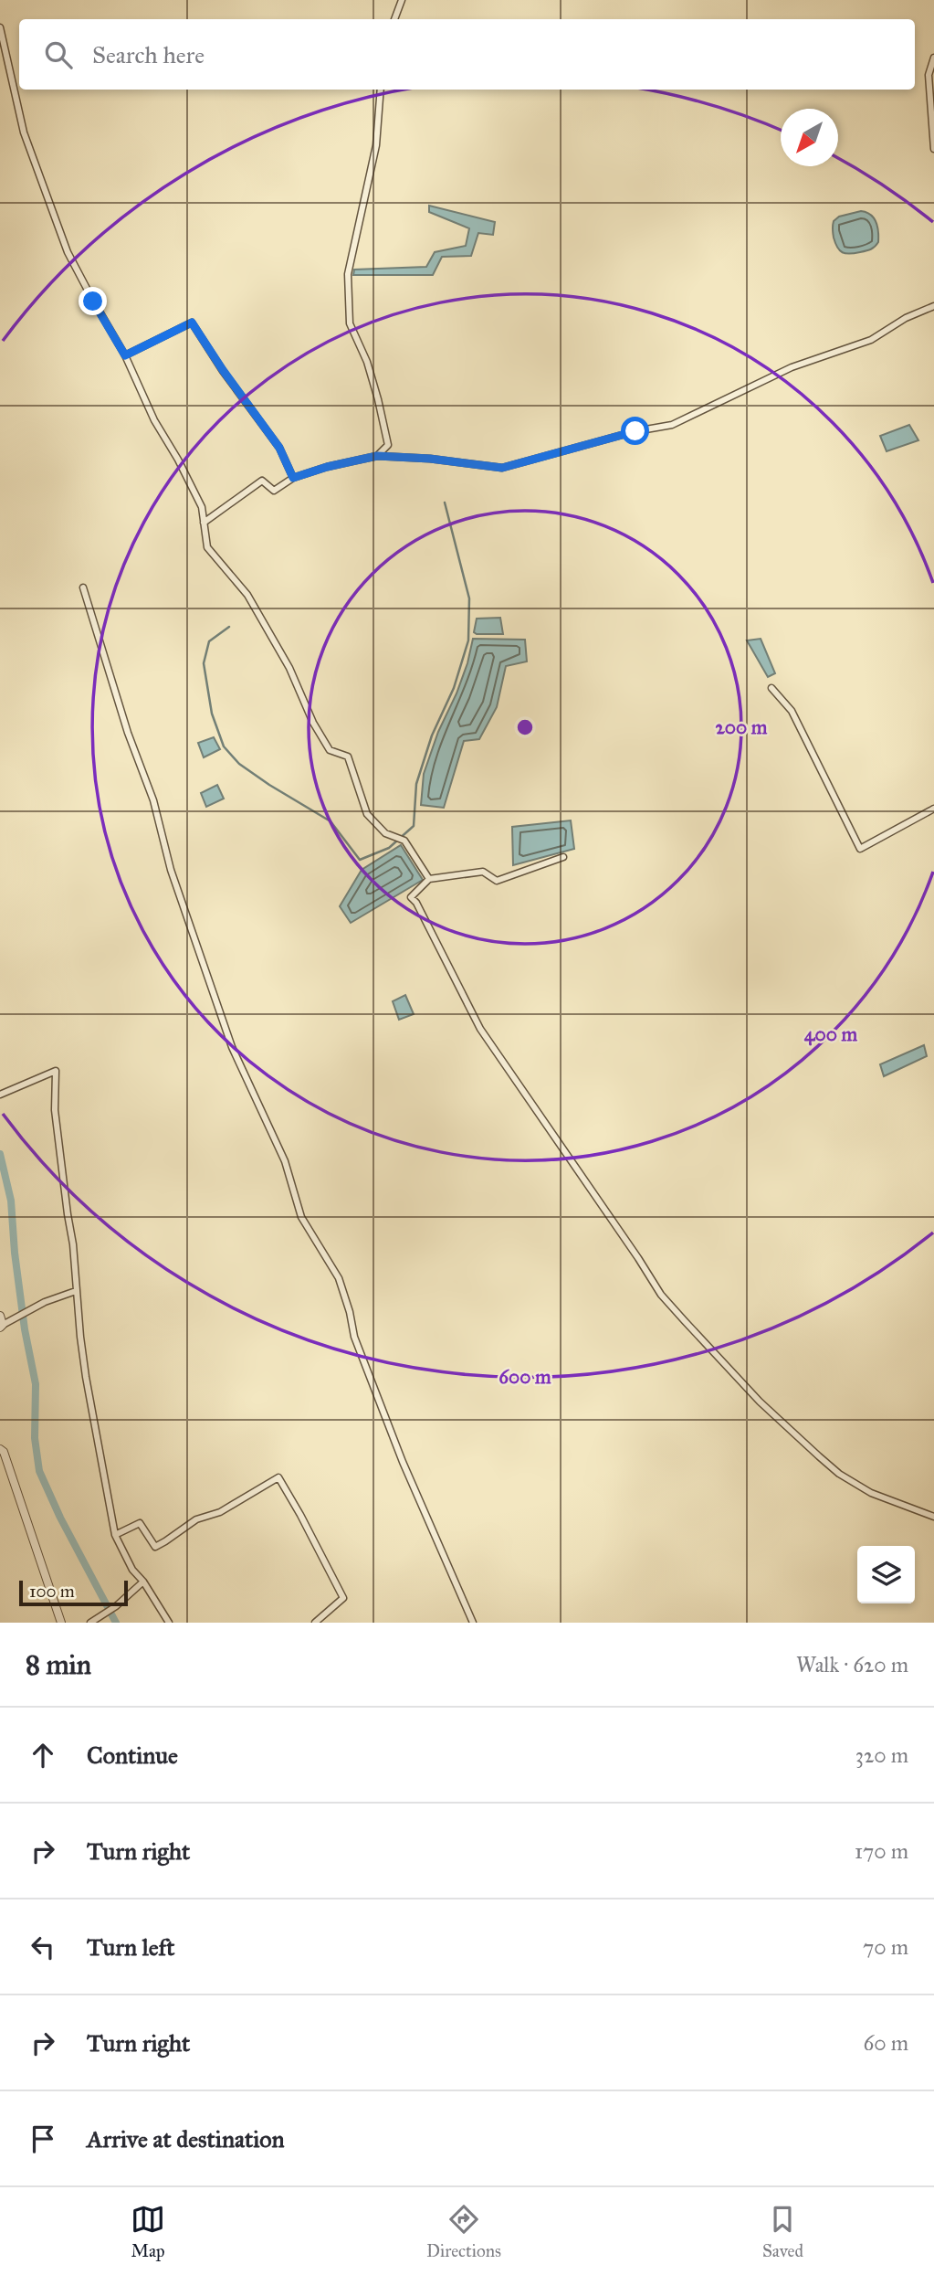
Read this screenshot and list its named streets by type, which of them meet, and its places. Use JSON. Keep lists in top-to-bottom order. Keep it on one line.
{"scale_bar":"100 m","north":"bottom left","page":{"search":"Search here","scale":"100 m","heading":["8 min","Walk · 620 m"],"list":[["Continue","320 m"],["Turn right","170 m"],["Turn left","70 m"],["Turn right","60 m"],"Arrive at destination"],"nav":["Map","Directions","Saved"]},"rings":["200 m","400 m","600 m"]}
